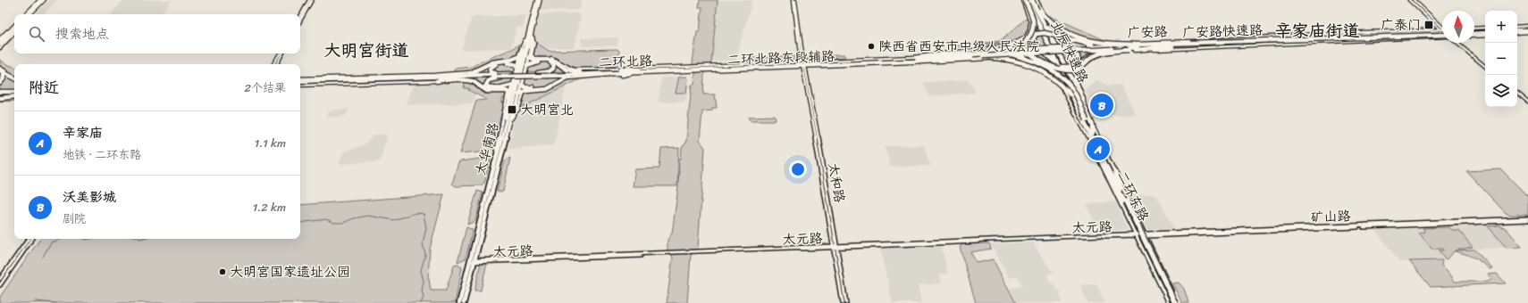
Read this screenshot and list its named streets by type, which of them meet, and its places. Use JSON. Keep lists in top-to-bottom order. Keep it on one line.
{"streets":{"highway":["广安路快速路","北辰快速路","二环北路","二环东路"],"main road":["广安路","二环北路东段辅路","太华南路","太和路","矿山路","太元路"]},"crossings":[["广安路快速路","广安路"],["广安路","北辰快速路"],["北辰快速路","二环东路"],["二环北路东段辅路","二环北路"],["二环北路东段辅路","太华南路"],["二环北路东段辅路","太和路"],["二环北路东段辅路","二环东路"],["二环北路东段辅路","矿山路"],["二环北路东段辅路","太元路"],["二环北路","太和路"],["太华南路","太元路"],["太和路","太元路"],["矿山路","太元路"]],"districts":["辛家庙街道","大明宫街道"],"places":{"transit":["广泰门","大明宫北"],"other":["陕西省西安市中级人民法院","大明宫国家遗址公园"]},"north":"top","page":{"map_buttons":["+","−"],"search":"搜索地点","heading":["附近","2个结果"],"pins":["B","A"],"list":[{"mark":"A","name":"辛家庙","note":"地铁 · 二环东路","value":"1.1 km"},{"mark":"B","name":"沃美影城","note":"剧院","value":"1.2 km"}]}}
